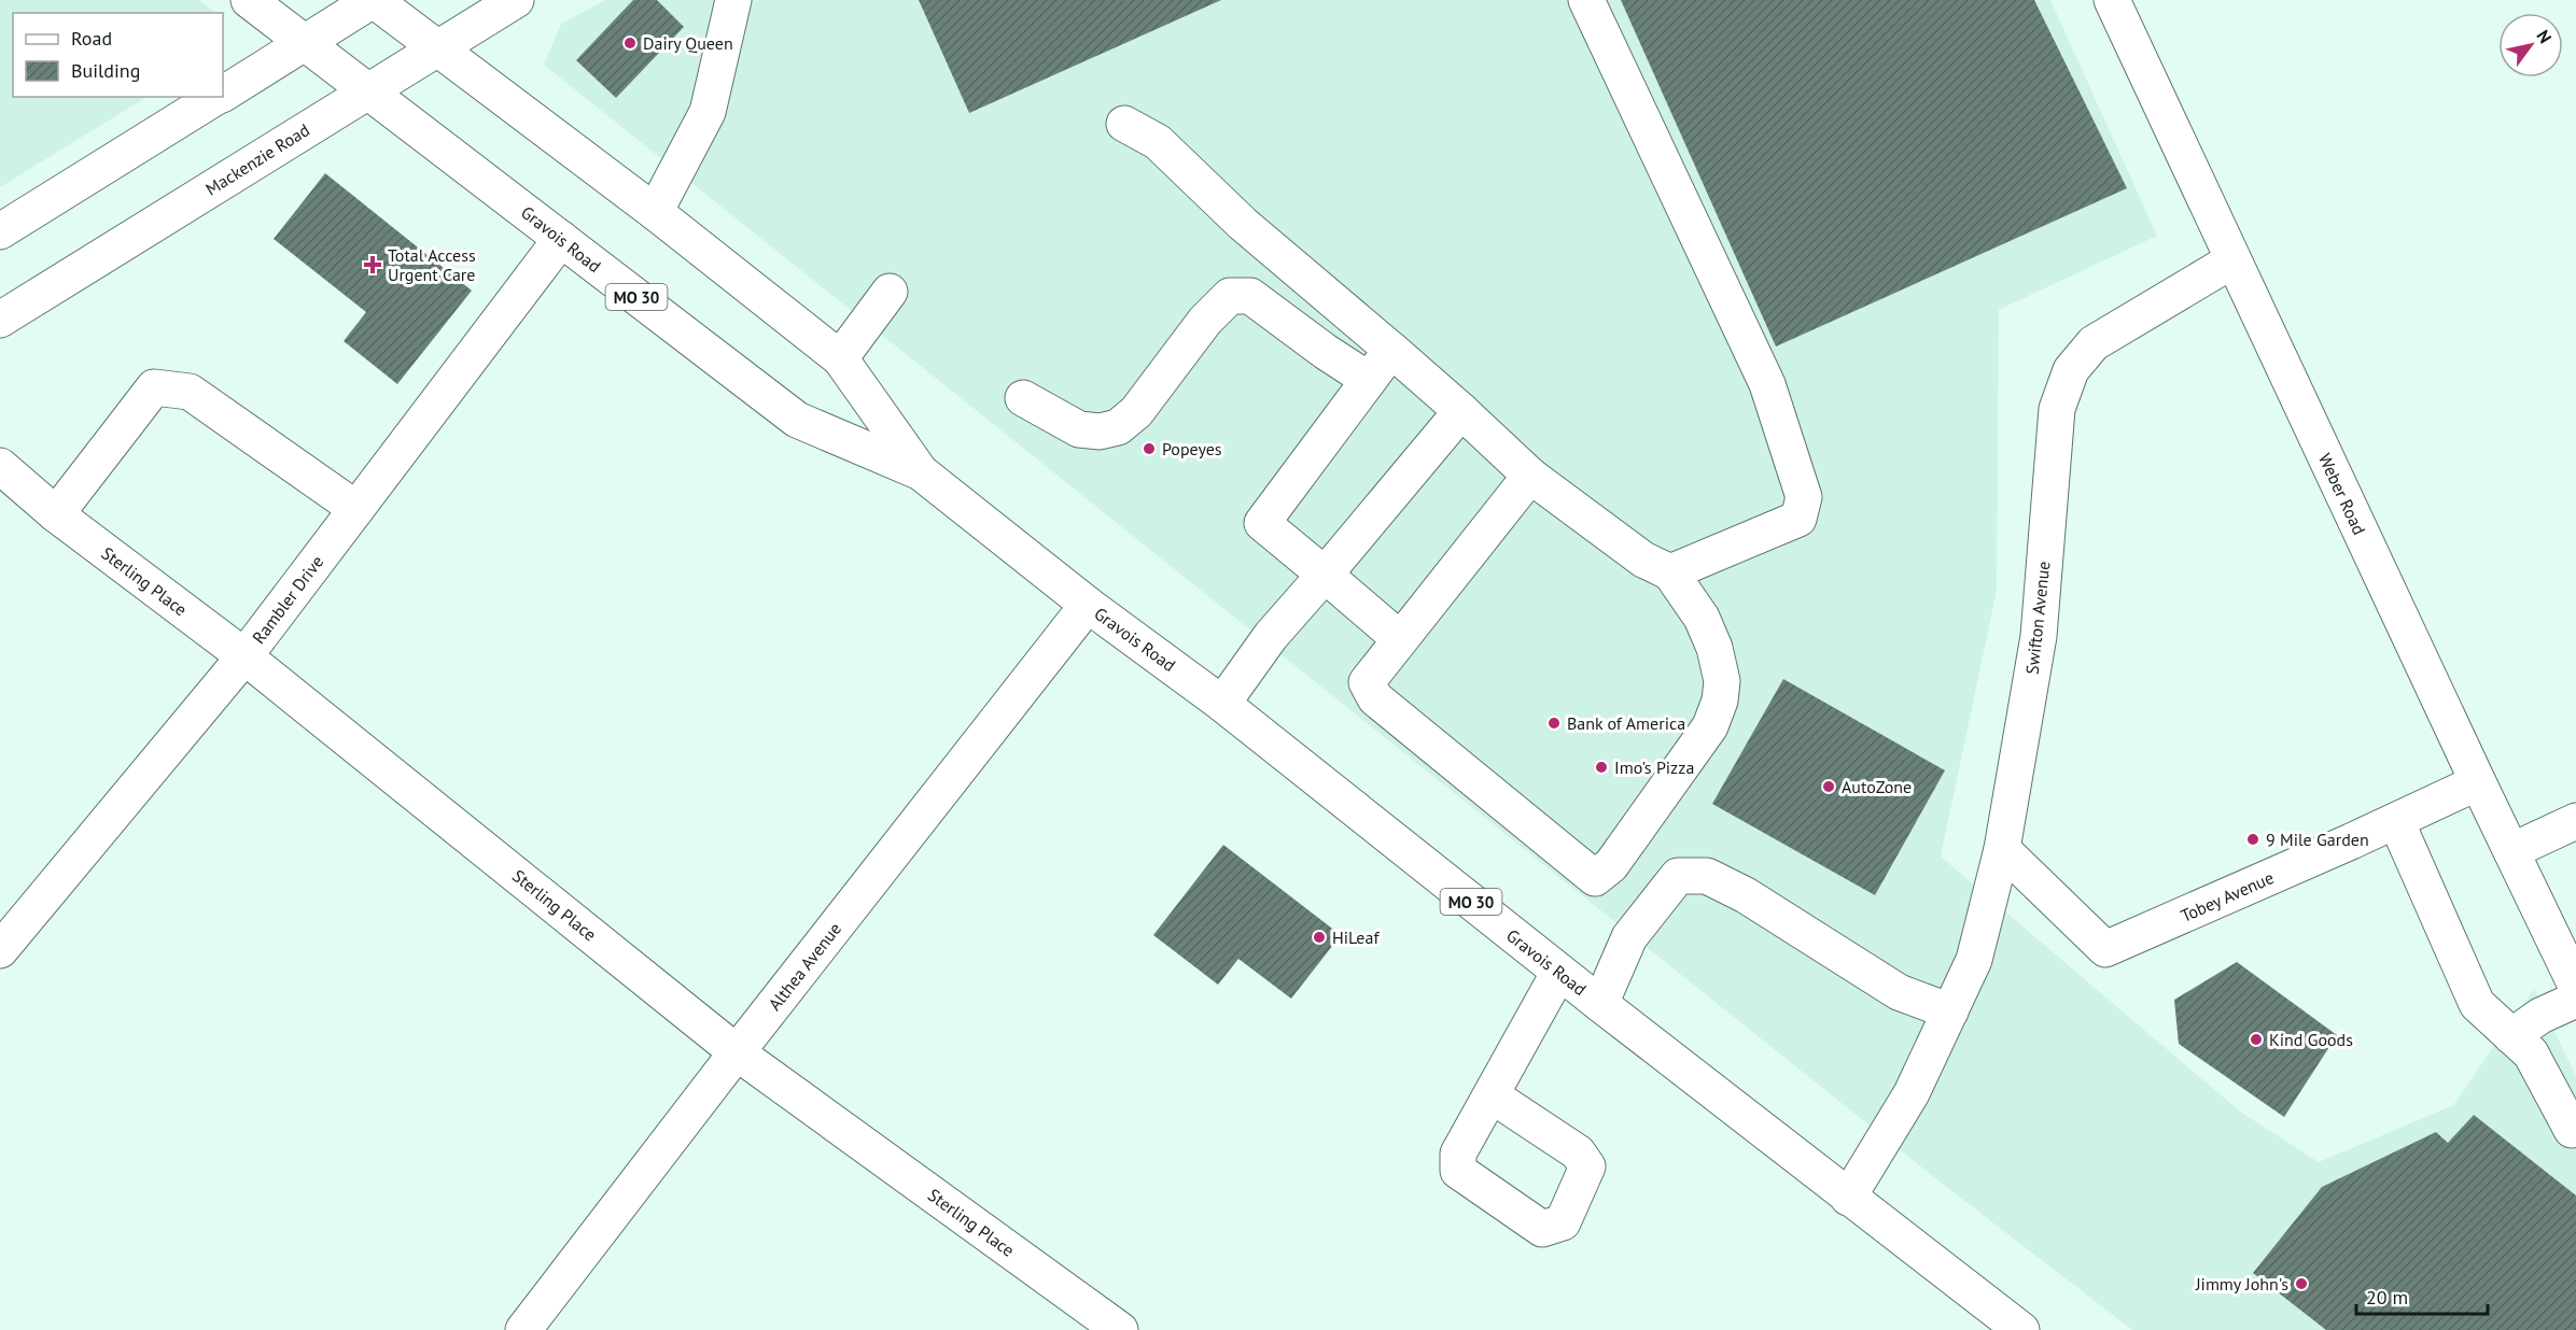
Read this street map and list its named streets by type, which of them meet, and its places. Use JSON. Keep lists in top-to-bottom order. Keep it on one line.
{"streets":{"street":["Mackenzie Road","Gravois Road","MO 30","Weber Road","Sterling Place","Rambler Drive","Swifton Avenue","Tobey Avenue","Althea Avenue"]},"crossings":[["Mackenzie Road","Gravois Road"],["Gravois Road","Rambler Drive"],["Gravois Road","Swifton Avenue"],["Gravois Road","Althea Avenue"],["Weber Road","Swifton Avenue"],["Weber Road","Tobey Avenue"],["Sterling Place","Rambler Drive"],["Sterling Place","Althea Avenue"],["Swifton Avenue","Tobey Avenue"]],"places":{"other":["Dairy Queen","Popeyes","Bank of America","Imo's Pizza","AutoZone","9 Mile Garden","HiLeaf","Kind Goods","Jimmy John's"],"health":["Total Access Urgent Care"]},"legend":["Road","Building"],"scale_bar":"20 m","north":"top right"}
